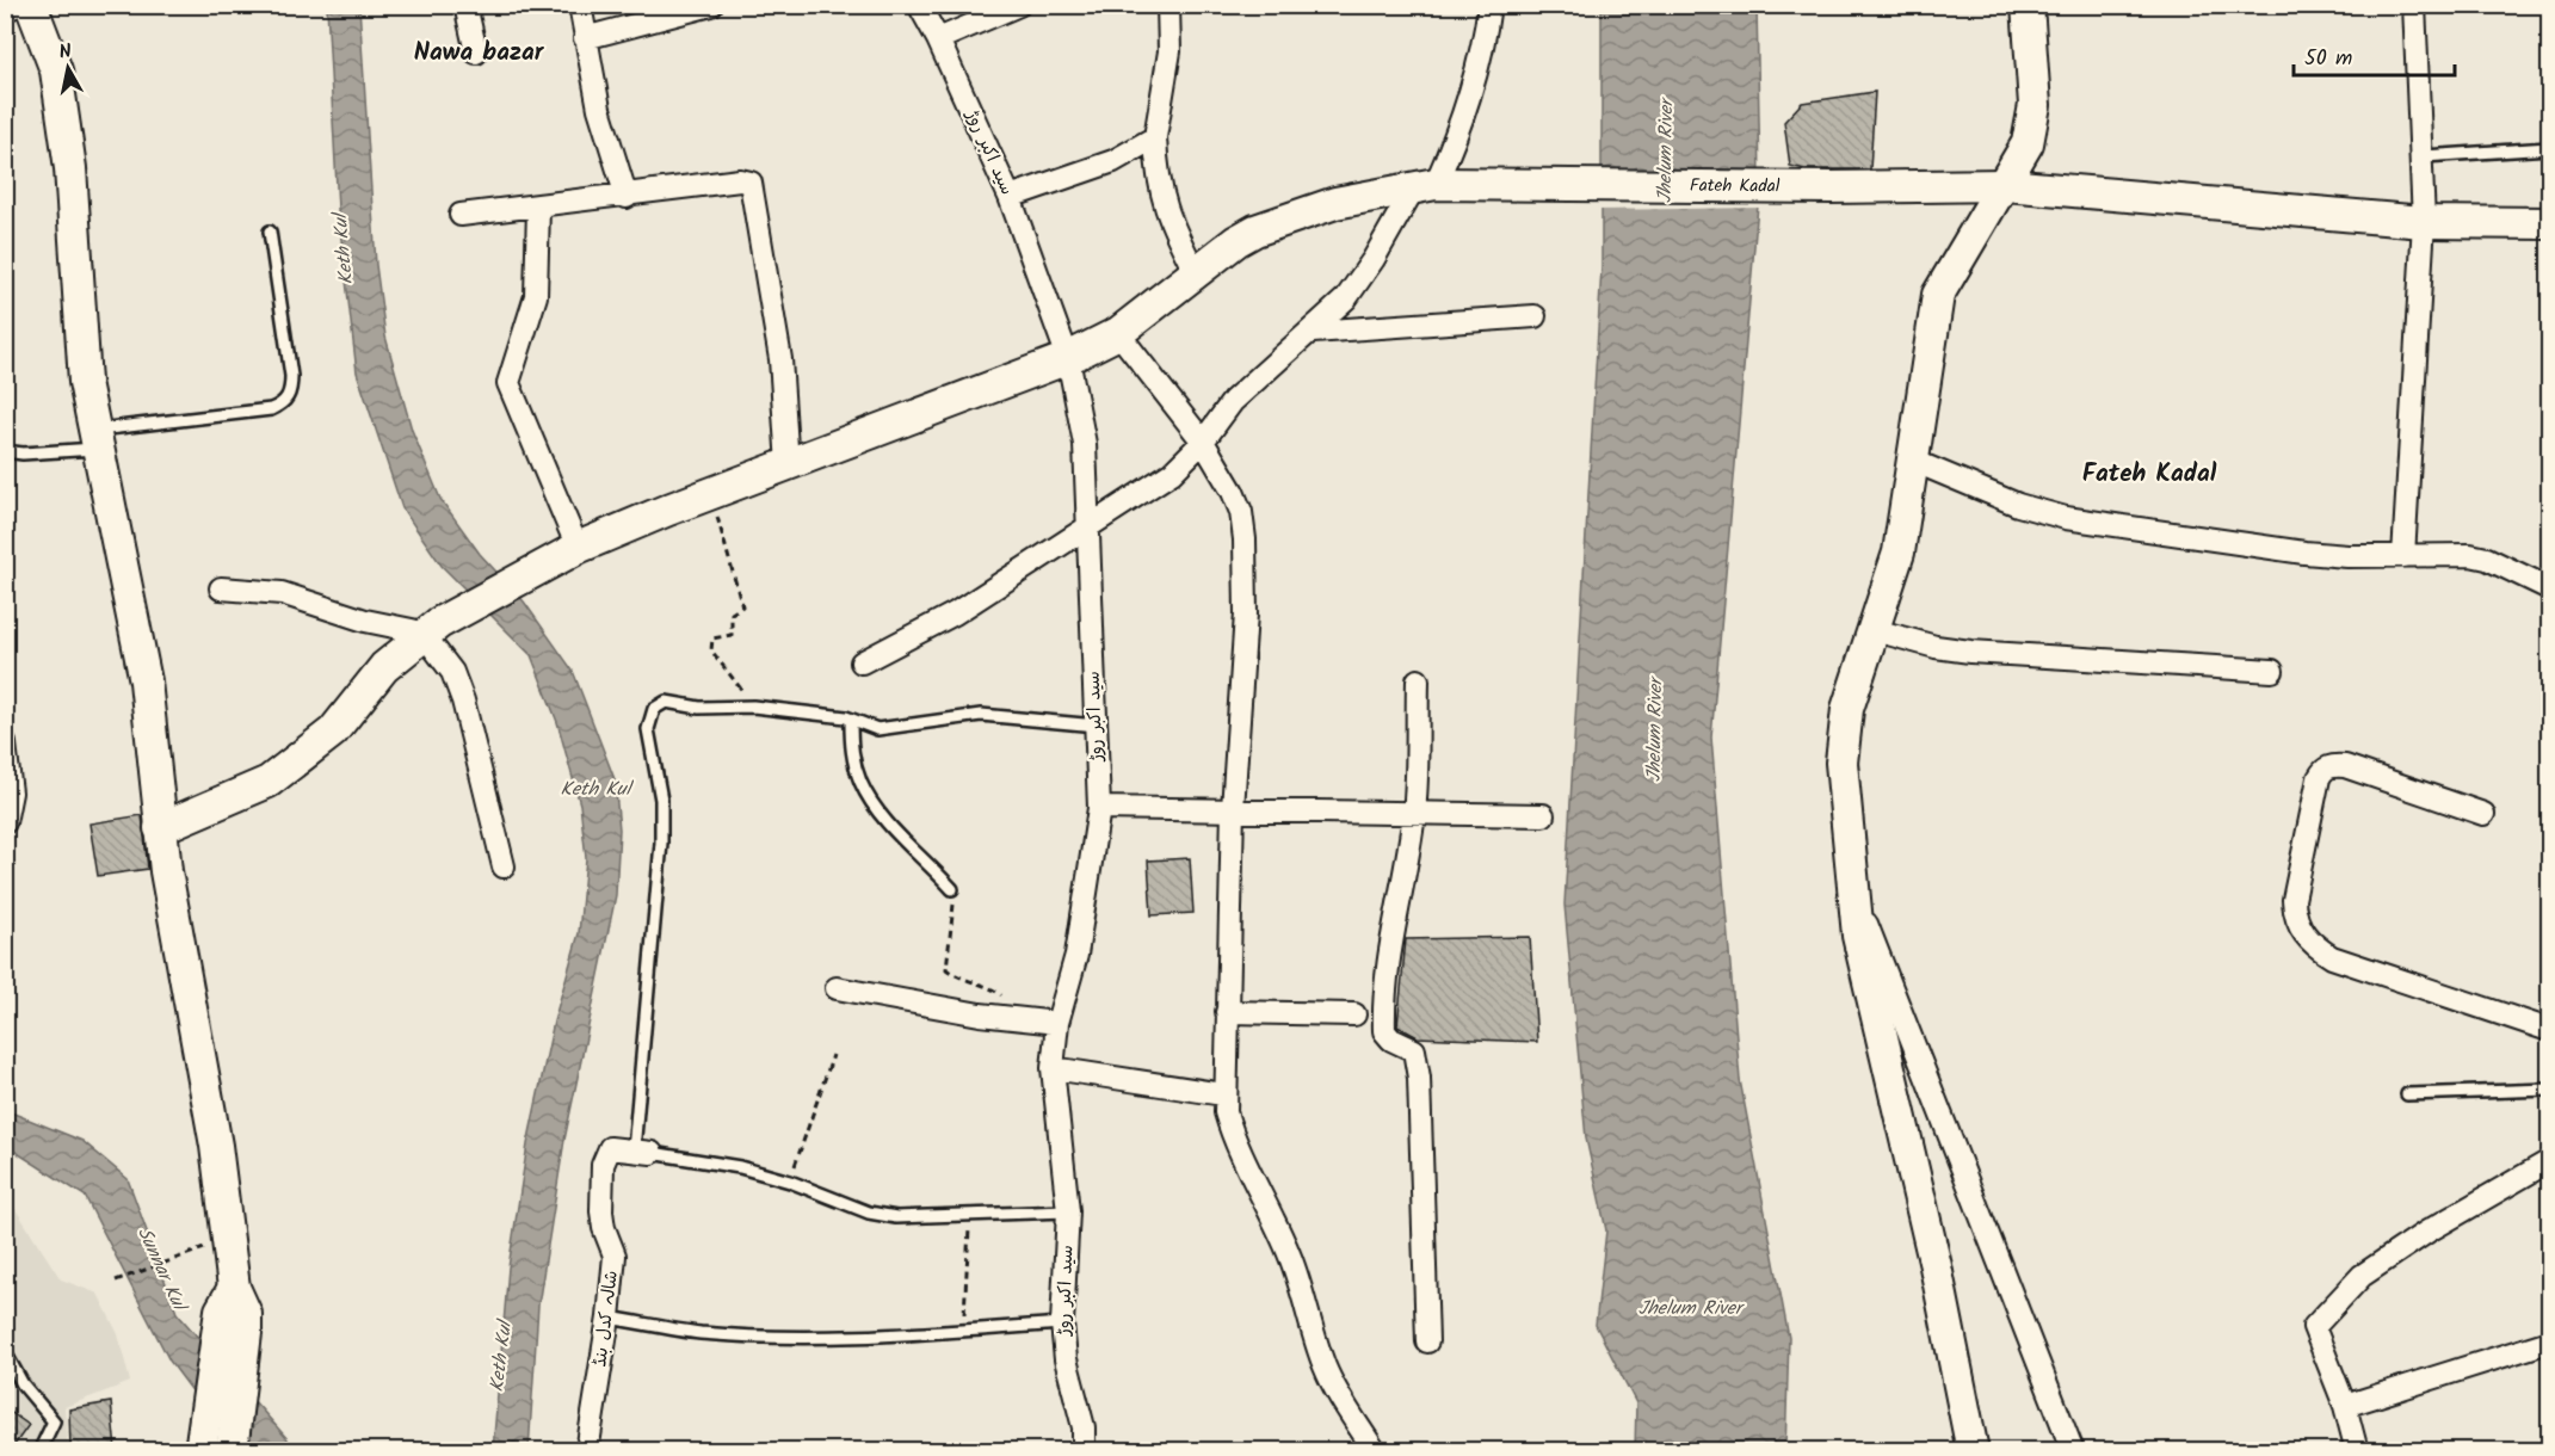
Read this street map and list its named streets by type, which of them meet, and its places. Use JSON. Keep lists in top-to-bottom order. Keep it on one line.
{"streets":{"street":["سید اکبر روڑ","Fateh Kadal","شالہ کدل بنڈ"]},"crossings":[["سید اکبر روڑ","Fateh Kadal"]],"districts":["Nawa bazar","Fateh Kadal"],"water":["Jhelum River","Keth Kul","Sunnar Kul"],"scale_bar":"50 m","north":"top"}
